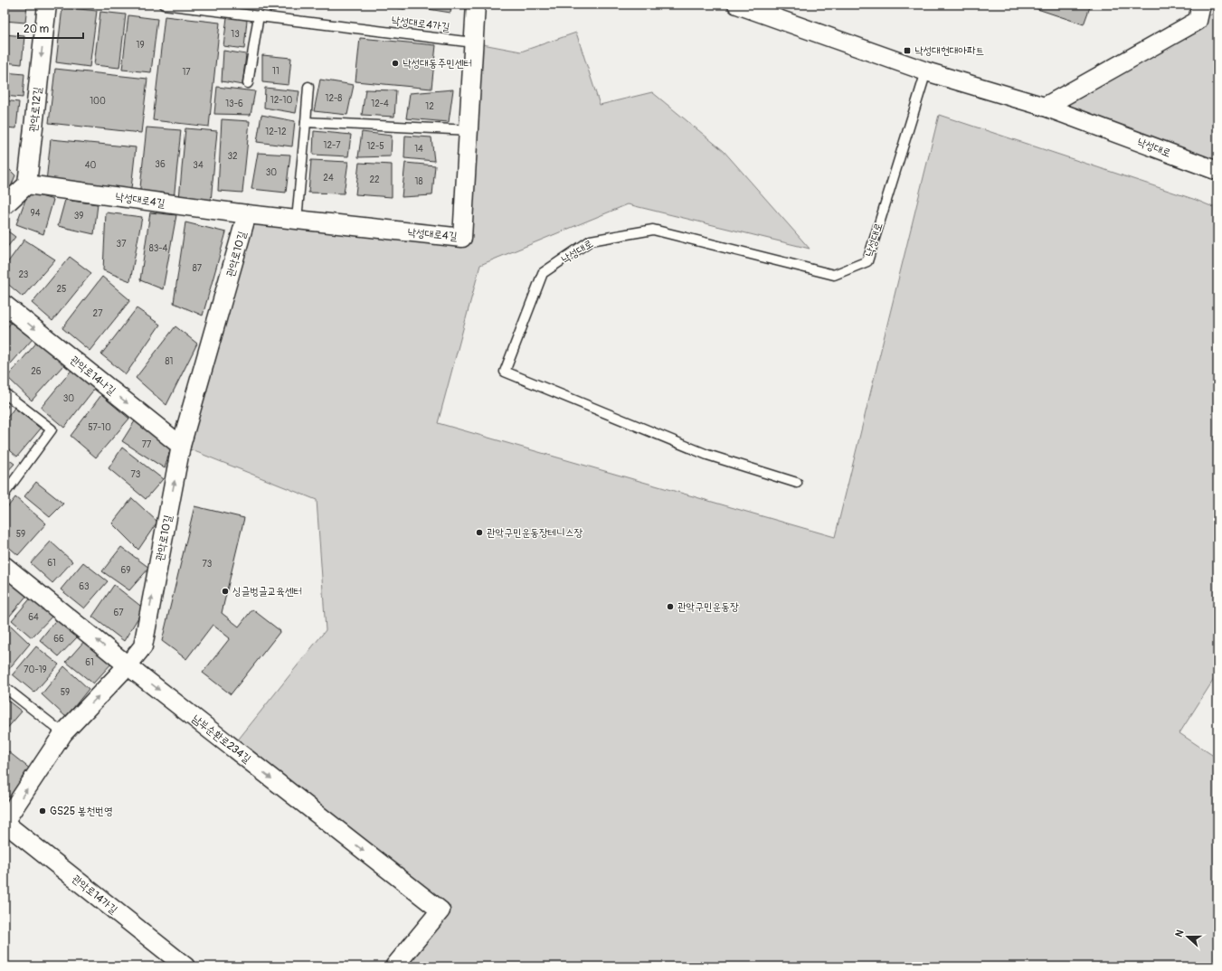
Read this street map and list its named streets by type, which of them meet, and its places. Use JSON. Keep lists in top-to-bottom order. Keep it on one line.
{"streets":{"street":["관악로12길","낙성대로","낙성대로4길","관악로10길","관악로14나길","남부순환로234길","관악로14가길"],"lane":["낙성대로4가길"]},"crossings":[["낙성대로4가길","낙성대로4길"],["관악로12길","낙성대로4길"],["낙성대로4길","관악로10길"],["관악로10길","관악로14나길"],["관악로10길","남부순환로234길"],["관악로10길","관악로14가길"]],"one_way":["관악로12길","관악로10길","관악로14나길"],"places":{"transit":["낙성대현대아파트"],"other":["낙성대동주민센터","관악구민운동장테니스장","싱글벙글교육센터","관악구민운동장","GS25 봉천번영"]},"house_numbers":["13","19","11","17","12-8","12-10","100","13-6","12-4","12","12-12","12-7","12-5","14","32","36","40","34","30","24","22","18","94","39","37","83-4","87","23","25","27","81","26","30","57-10","77","73","59","61","73","69","63","67","64","66","61","70-19","59"],"scale_bar":"20 m","north":"left"}
